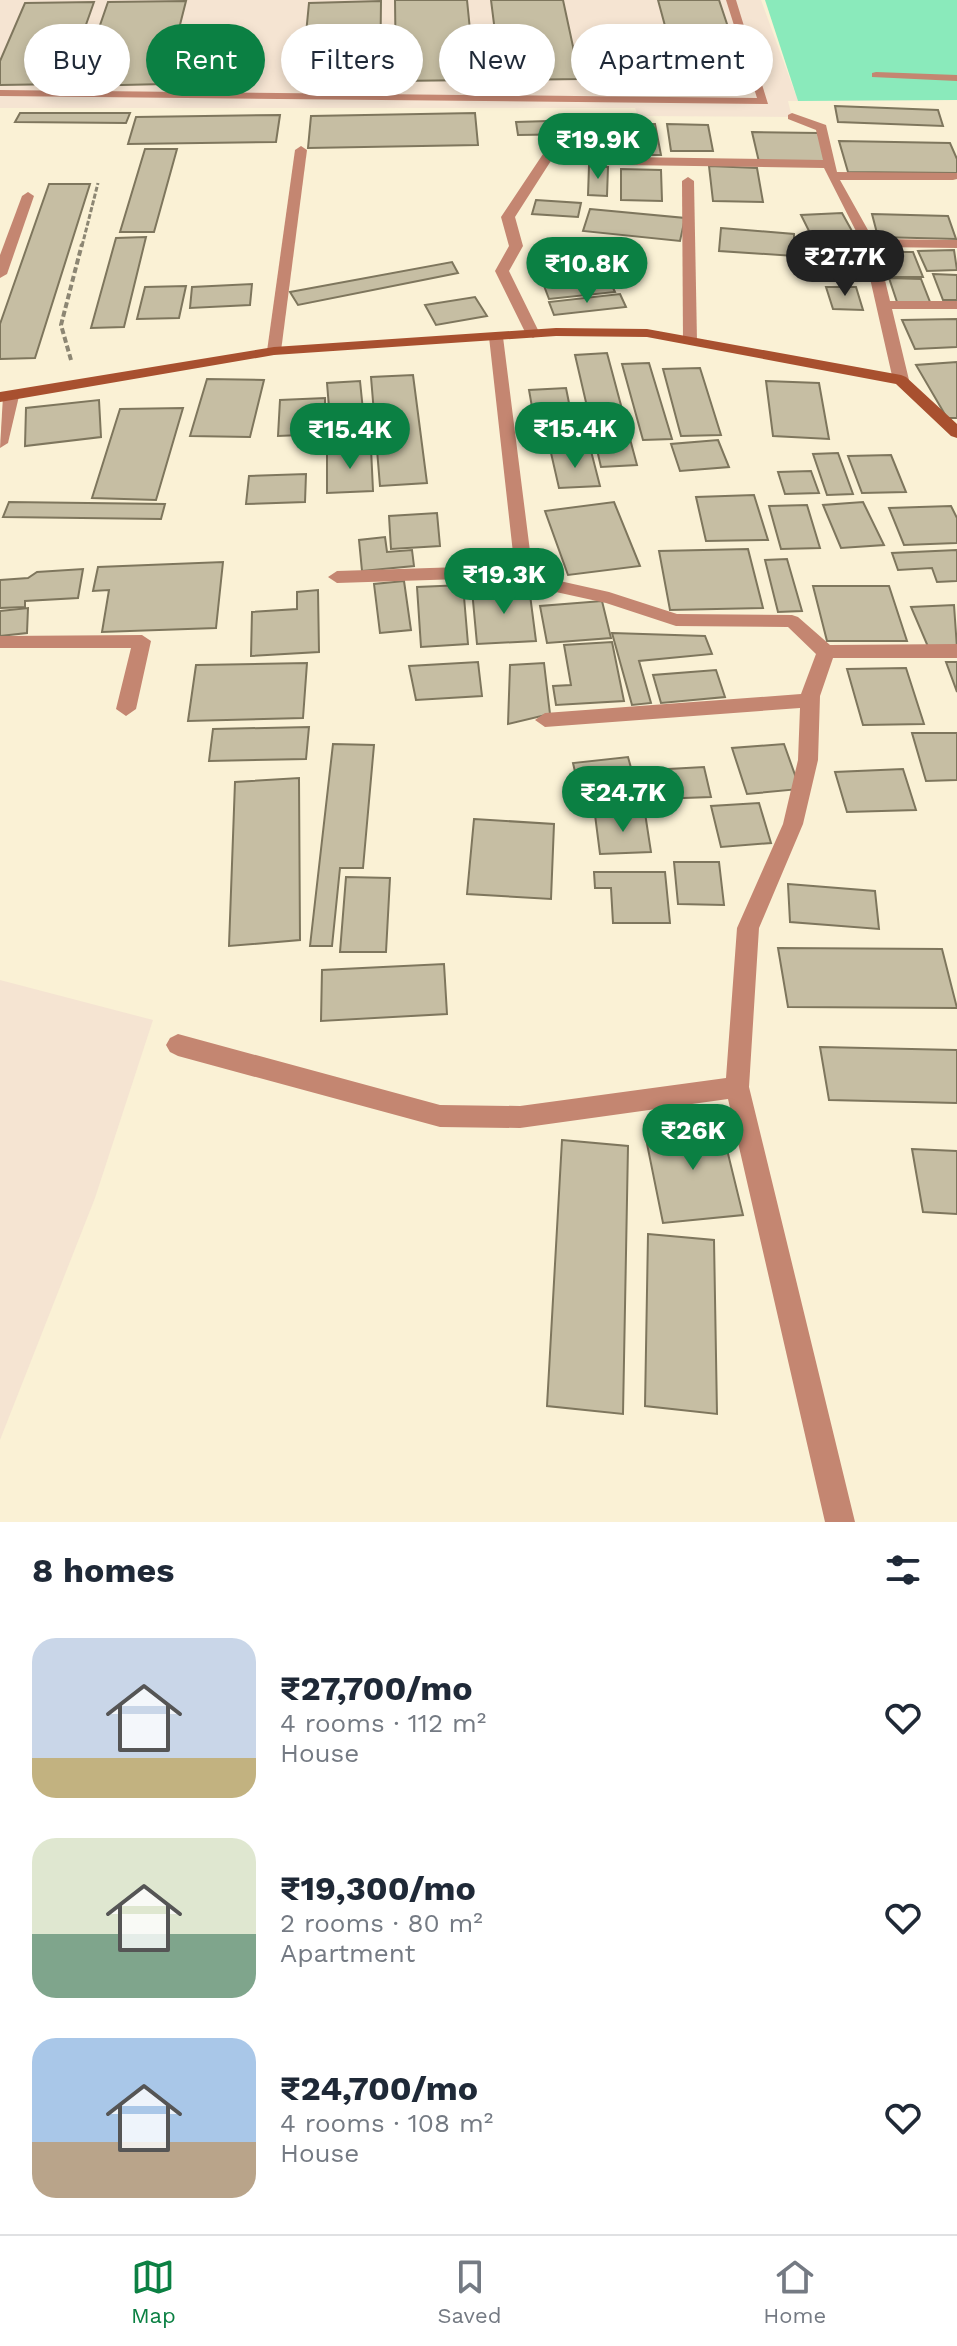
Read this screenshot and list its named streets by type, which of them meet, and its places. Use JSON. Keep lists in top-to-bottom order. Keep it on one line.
{"page":{"chip":["Buy","Rent","Filters","New","Apartment"],"price":["₹19.9K","₹27.7K","₹10.8K","₹15.4K","₹15.4K","₹19.3K","₹24.7K","₹26K"],"heading":"8 homes","list":[{"name":"₹27,700/mo","note":"4 rooms · 112 m² · House"},{"name":"₹19,300/mo","note":"2 rooms · 80 m² · Apartment"},{"name":"₹24,700/mo","note":"4 rooms · 108 m² · House"}],"tabs":["Map","Saved","Home"]}}
